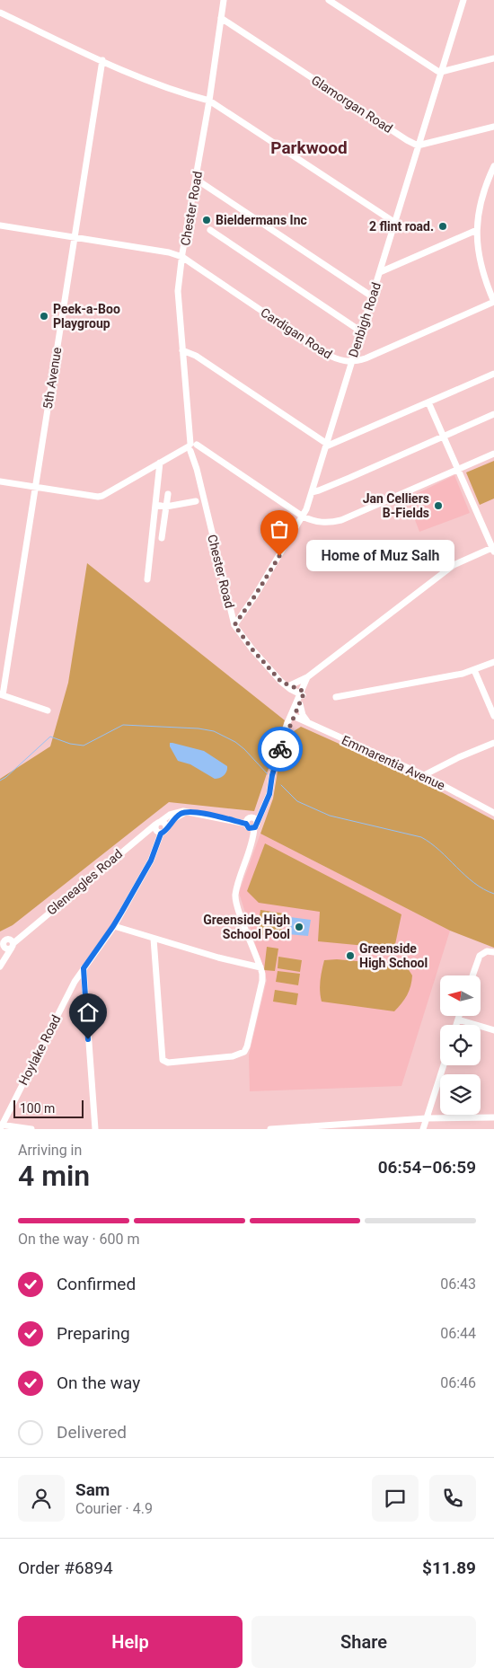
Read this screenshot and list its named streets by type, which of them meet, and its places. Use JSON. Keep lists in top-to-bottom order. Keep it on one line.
{"streets":{"street":["Glamorgan Road","Chester Road","Denbigh Road","Cardigan Road","5th Avenue","Emmarentia Avenue","Gleneagles Road","Hoylake Road"]},"crossings":[["Glamorgan Road","Chester Road"],["Glamorgan Road","Denbigh Road"],["Chester Road","Denbigh Road"],["Chester Road","Cardigan Road"],["Denbigh Road","Cardigan Road"],["Cardigan Road","5th Avenue"]],"districts":["Parkwood"],"places":["Bieldermans Inc","2 flint road.","Peek-a-Boo Playgroup","Jan Celliers B-Fields","Home of Muz Salh","Greenside High School Pool","Greenside High School"],"scale_bar":"100 m","north":"left","page":{"bubble":"Home of Muz Salh","scale":"100 m","heading":["4 min","Arriving in","06:54–06:59"],"panel":["Sam","Courier · 4.9","Order #6894","$11.89"],"bar":"On the way · 600 m","list":[["Confirmed","06:43"],["Preparing","06:44"],["On the way","06:46"],"Delivered"],"buttons":["Help","Share"]}}
